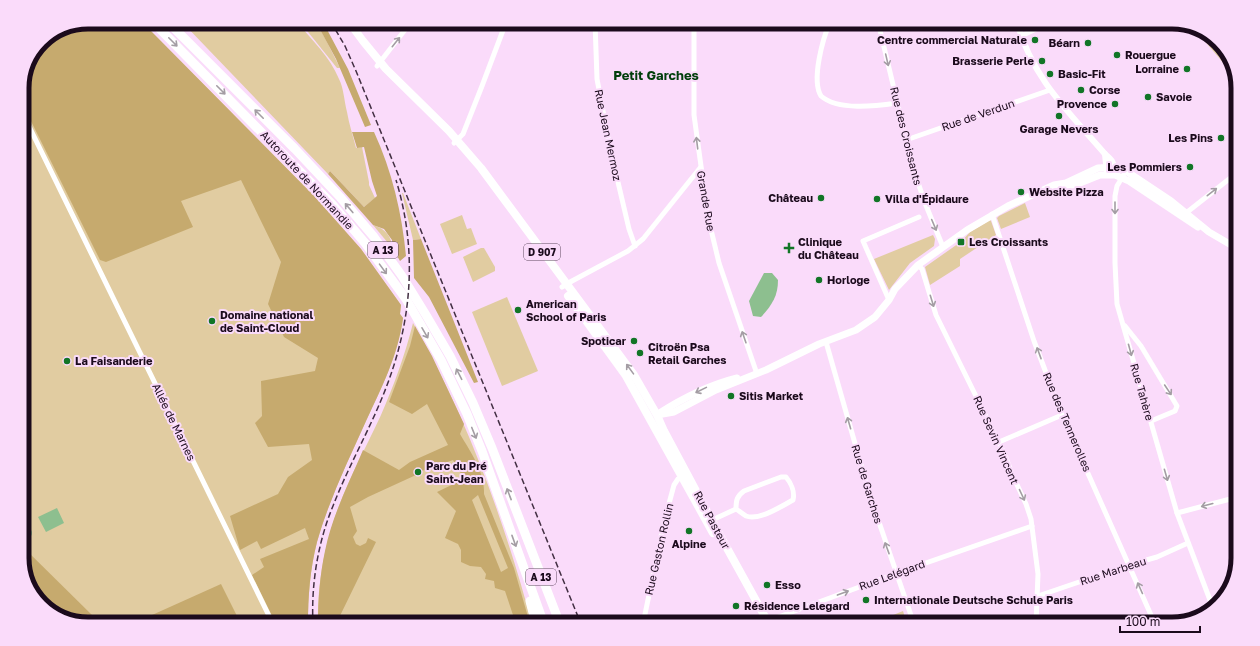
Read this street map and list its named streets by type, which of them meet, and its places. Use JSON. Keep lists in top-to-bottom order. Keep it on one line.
{"streets":{"highway":["Autoroute de Normandie","A 13"],"main road":["D 907","Rue Pasteur"],"street":["Rue de Verdun","Rue Jean Mermoz","Rue des Croissants","Grande Rue","Rue Tahère","Allée de Marnes","Rue des Tennerolles","Rue Sevin Vincent","Rue de Garches","Rue Gaston Rollin","Rue Marbeau","Rue Lelégard"]},"crossings":[["Rue de Verdun","Rue des Croissants"],["D 907","Rue Pasteur"],["Rue Tahère","Rue Marbeau"],["Rue des Tennerolles","Rue Marbeau"],["Rue Sevin Vincent","Rue Marbeau"],["Rue Sevin Vincent","Rue Lelégard"],["Rue de Garches","Rue Lelégard"],["Rue Pasteur","Rue Gaston Rollin"]],"one_way":["Rue des Croissants","Grande Rue","Rue Tahère","Rue des Tennerolles","Rue Sevin Vincent","Rue de Garches","Rue Lelégard"],"districts":["Petit Garches"],"places":{"other":["Centre commercial Naturale","Béarn","Rouergue","Brasserie Perle","Lorraine","Basic-Fit","Corse","Savoie","Provence","Garage Nevers","Les Pins","Les Pommiers","Website Pizza","Château","Villa d'Épidaure","Horloge","American School of Paris","Domaine national de Saint-Cloud","Spoticar","Citroën Psa Retail Garches","La Faisanderie","Sitis Market","Parc du Pré Saint-Jean","Alpine","Esso","Internationale Deutsche Schule Paris","Résidence Lelegard"],"transit":["Les Croissants"],"health":["Clinique du Château"]},"scale_bar":"100 m"}
